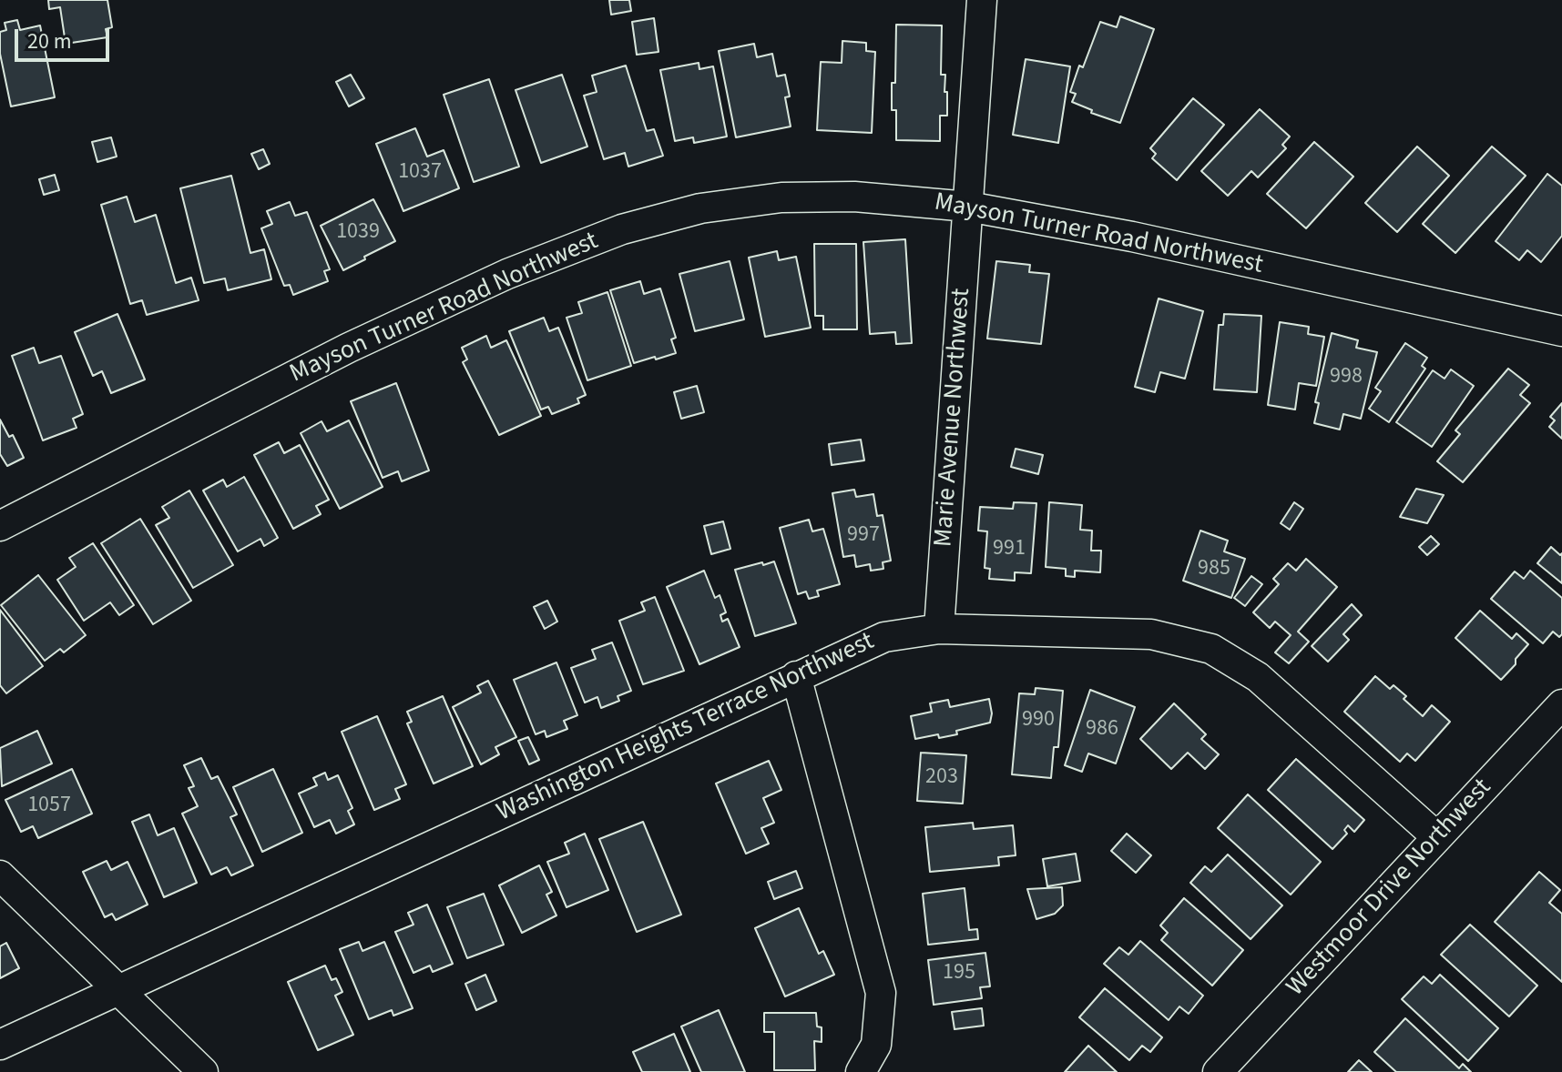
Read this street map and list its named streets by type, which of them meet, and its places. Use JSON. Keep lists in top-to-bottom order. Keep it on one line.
{"streets":{"street":["Mayson Turner Road Northwest","Marie Avenue Northwest","Washington Heights Terrace Northwest","Westmoor Drive Northwest"]},"crossings":[["Mayson Turner Road Northwest","Marie Avenue Northwest"],["Marie Avenue Northwest","Washington Heights Terrace Northwest"],["Washington Heights Terrace Northwest","Westmoor Drive Northwest"]],"house_numbers":["1037","1039","998","997","991","985","990","986","203","1057","195"],"scale_bar":"20 m"}
